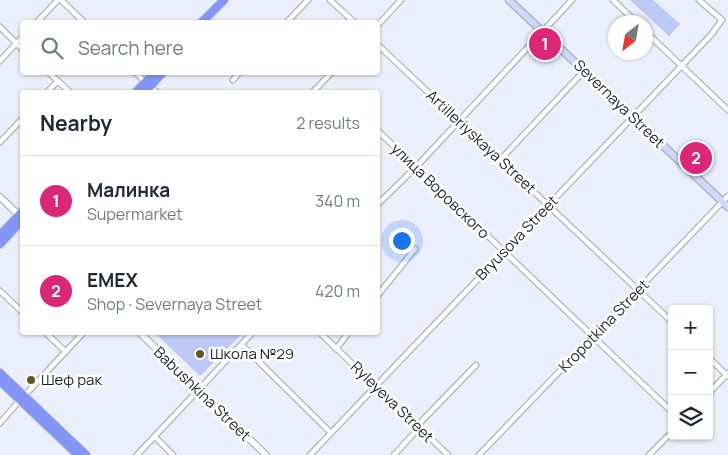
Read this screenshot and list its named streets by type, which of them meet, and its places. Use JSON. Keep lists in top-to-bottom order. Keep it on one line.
{"streets":{"main road":["Severnaya Street"],"street":["Artilleriyskaya Street","улица Воровского","Bryusova Street","Kropotkina Street","Babushkina Street","Ryleyeva Street"]},"crossings":[["Severnaya Street","Bryusova Street"],["Severnaya Street","Kropotkina Street"],["Artilleriyskaya Street","Bryusova Street"],["Artilleriyskaya Street","Kropotkina Street"],["улица Воровского","Bryusova Street"],["улица Воровского","Kropotkina Street"],["Bryusova Street","Ryleyeva Street"]],"places":["Школа №29","Шеф рак"],"north":"bottom left","page":{"search":"Search here","pins":["1","2"],"heading":["Nearby","2 results"],"list":[{"mark":"1","name":"Малинка","note":"Supermarket","value":"340 m"},{"mark":"2","name":"EMEX","note":"Shop · Severnaya Street","value":"420 m"}],"map_buttons":["+","−"]}}
